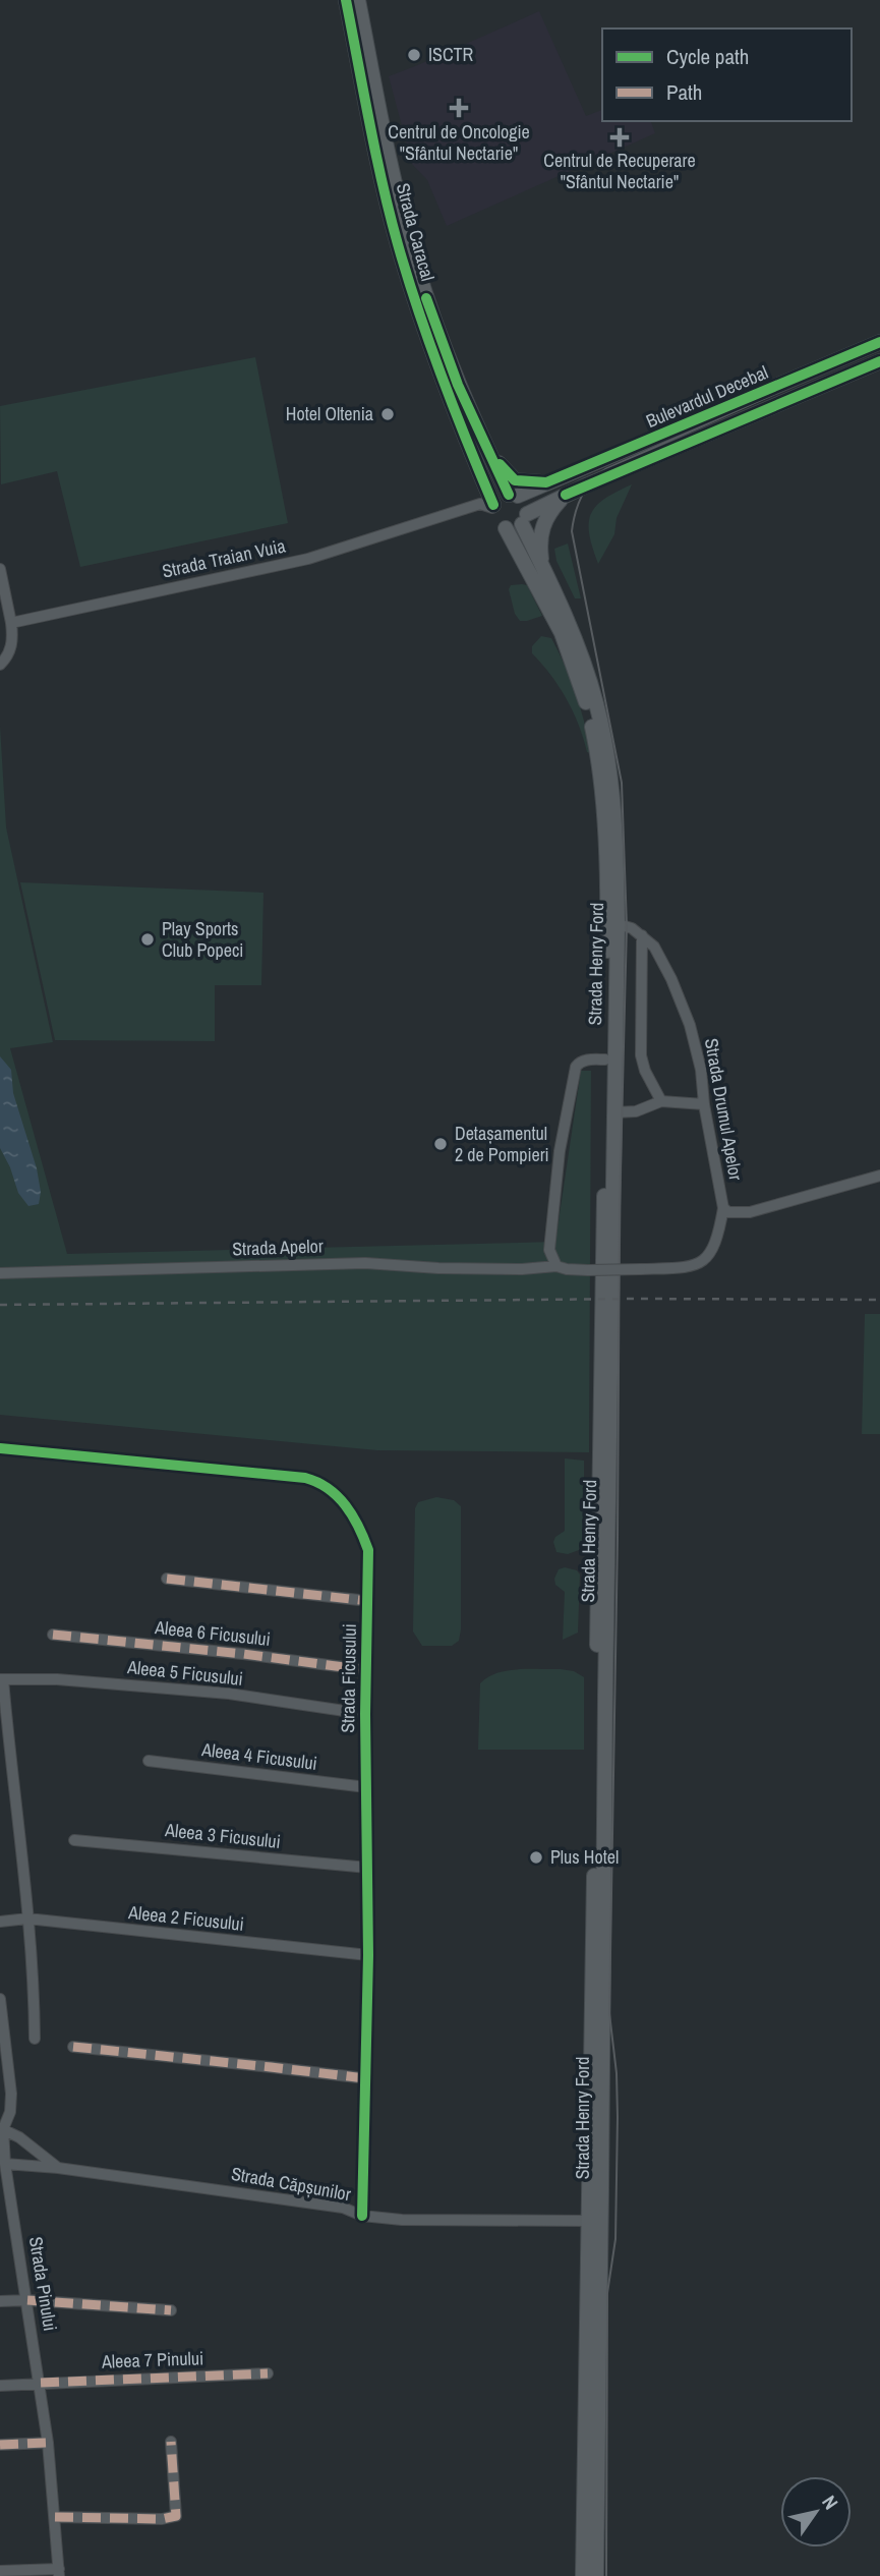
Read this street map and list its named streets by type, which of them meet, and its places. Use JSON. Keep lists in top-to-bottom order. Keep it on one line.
{"streets":{"main road":["Strada Caracal","Bulevardul Decebal","Strada Henry Ford"],"street":["Strada Traian Vuia","Strada Drumul Apelor","Strada Apelor","Aleea 6 Ficusului","Aleea 5 Ficusului","Strada Ficusului","Aleea 4 Ficusului","Aleea 3 Ficusului","Aleea 2 Ficusului","Strada Căpșunilor","Strada Pinului","Aleea 7 Pinului"]},"crossings":[["Strada Caracal","Bulevardul Decebal"],["Strada Caracal","Strada Traian Vuia"],["Strada Caracal","Strada Henry Ford"],["Bulevardul Decebal","Strada Traian Vuia"],["Bulevardul Decebal","Strada Henry Ford"],["Strada Traian Vuia","Strada Henry Ford"],["Strada Henry Ford","Strada Drumul Apelor"],["Strada Henry Ford","Strada Căpșunilor"],["Strada Drumul Apelor","Strada Apelor"],["Aleea 6 Ficusului","Strada Ficusului"],["Aleea 5 Ficusului","Strada Ficusului"],["Strada Ficusului","Aleea 4 Ficusului"],["Strada Ficusului","Aleea 3 Ficusului"],["Strada Ficusului","Aleea 2 Ficusului"],["Strada Ficusului","Strada Căpșunilor"],["Strada Căpșunilor","Strada Pinului"],["Strada Pinului","Aleea 7 Pinului"]],"places":{"other":["ISCTR","Hotel Oltenia","Play Sports Club Popeci","Detașamentul 2 de Pompieri","Plus Hotel"],"health":["Centrul de Oncologie \"Sfântul Nectarie\"","Centrul de Recuperare \"Sfântul Nectarie\""]},"legend":["Cycle path","Path"],"north":"top right"}
